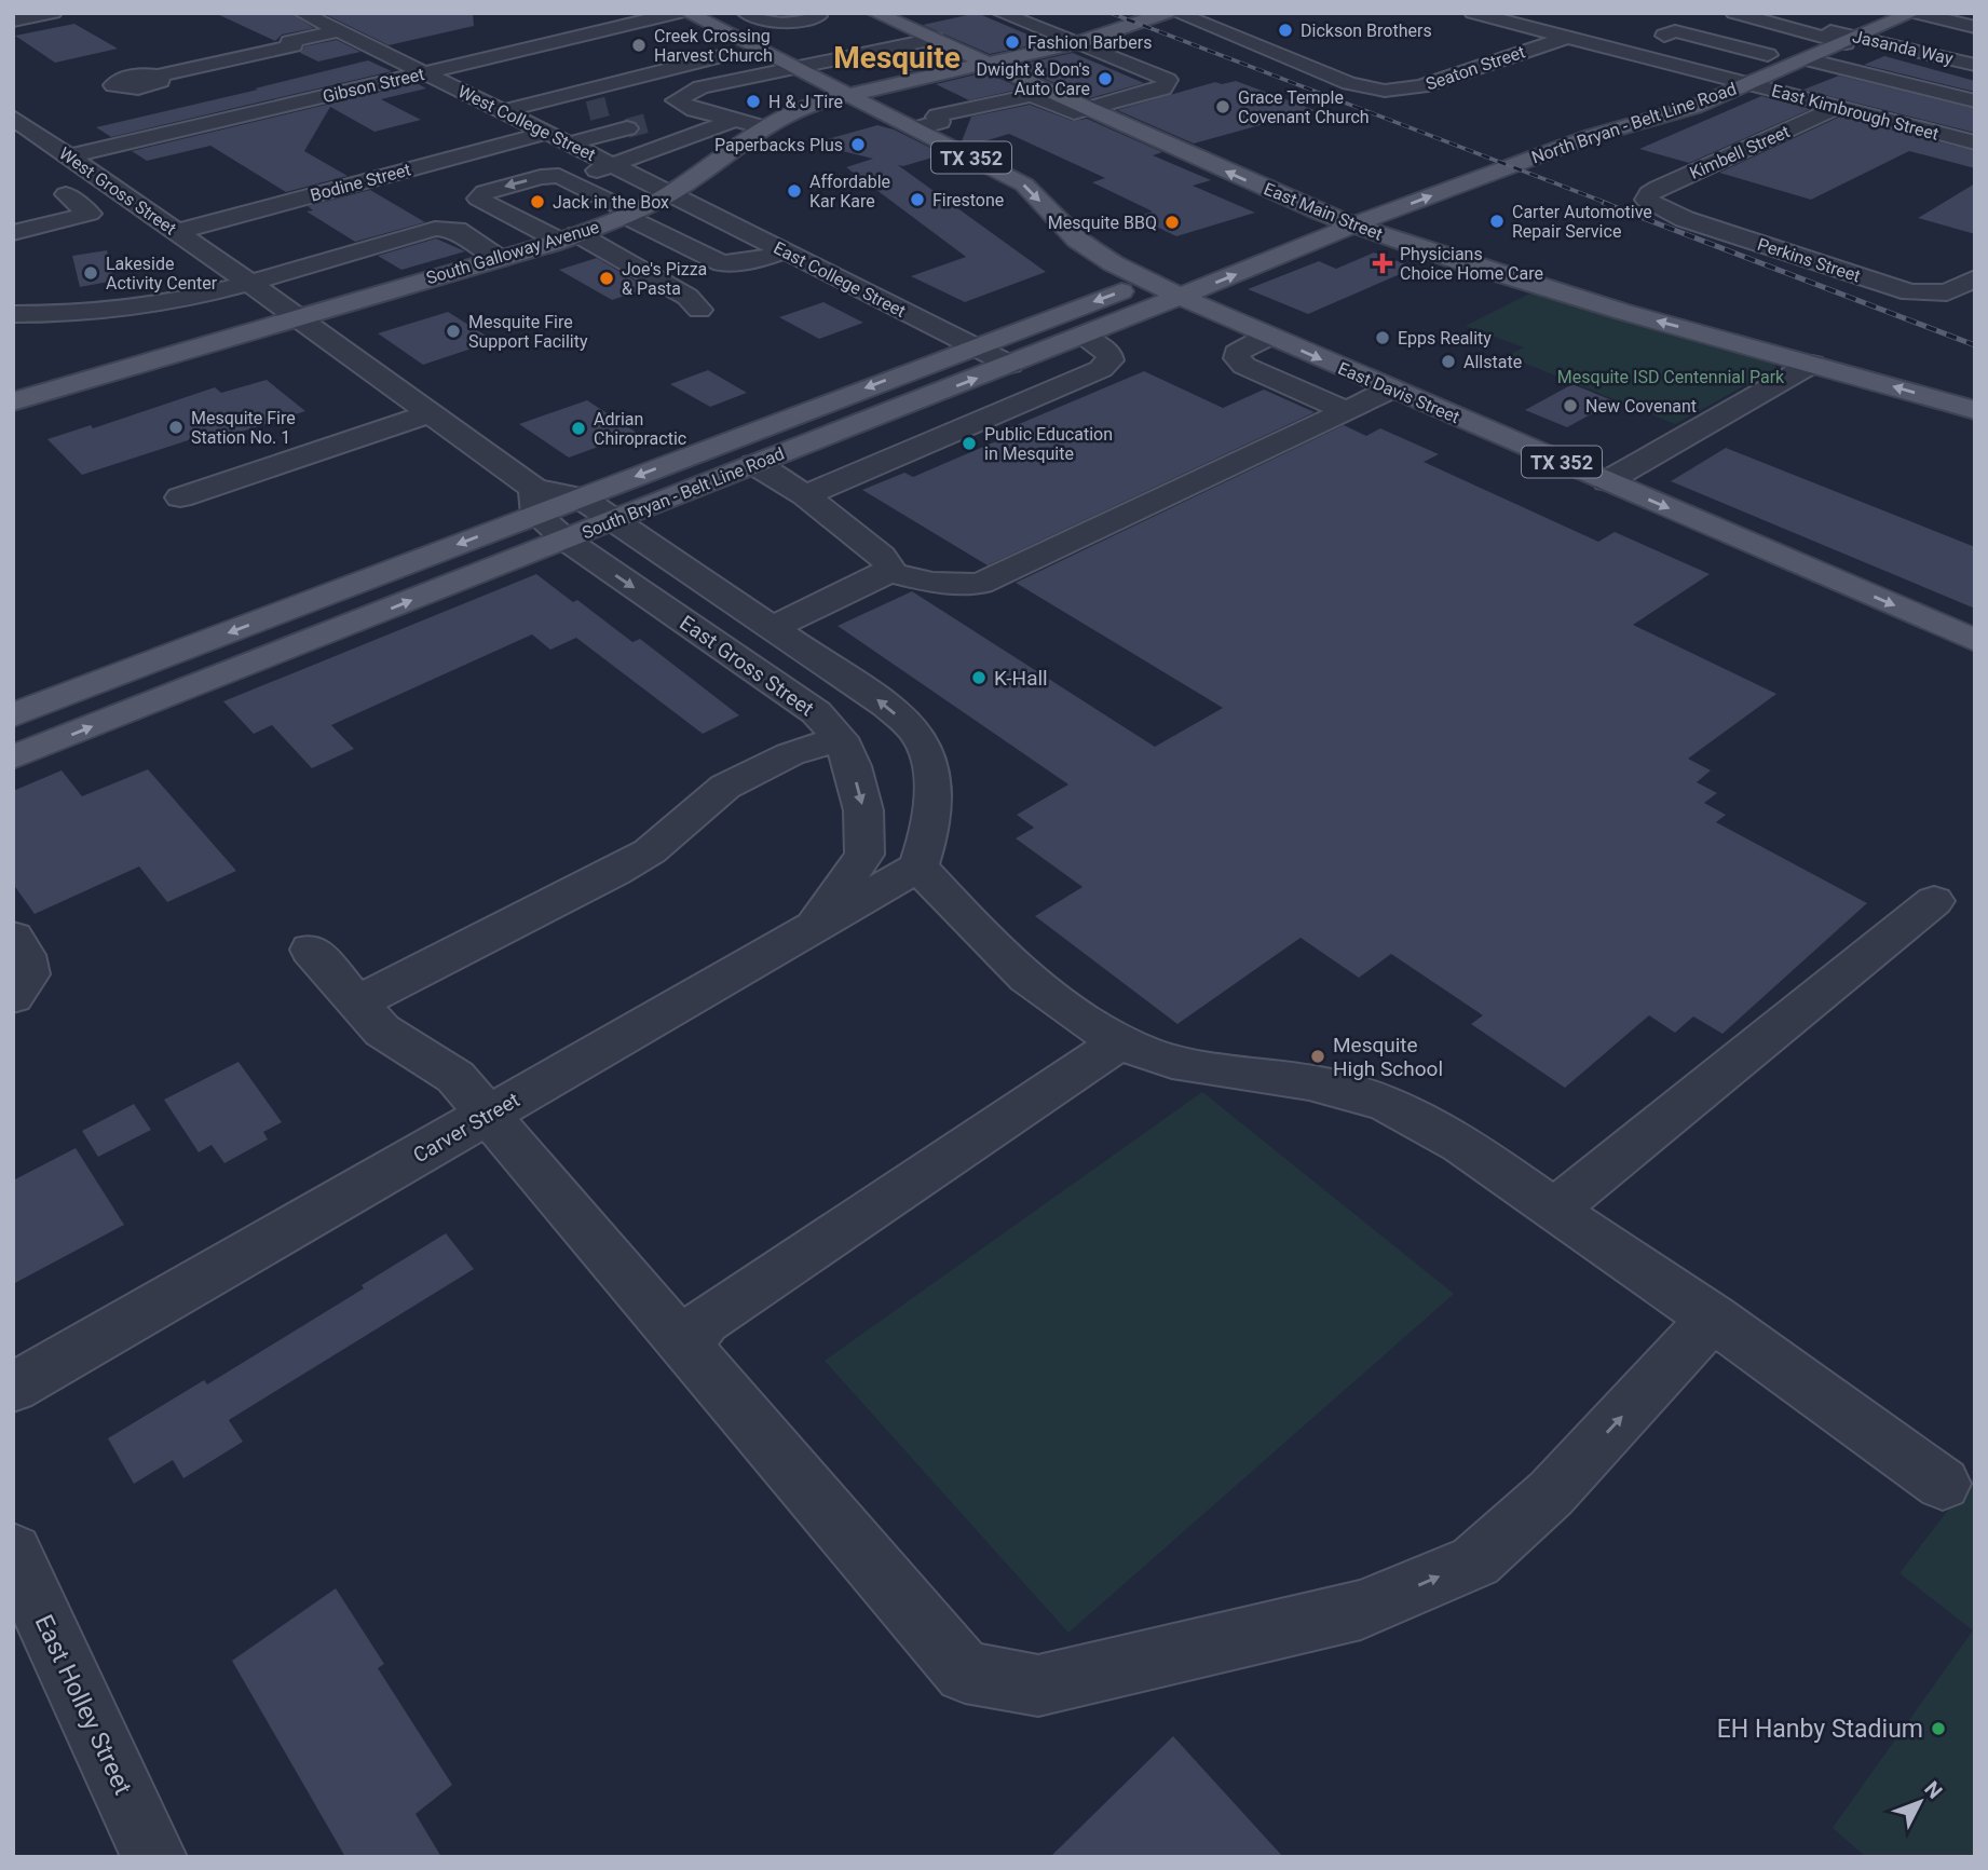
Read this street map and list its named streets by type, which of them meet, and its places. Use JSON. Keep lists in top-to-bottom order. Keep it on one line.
{"streets":{"main road":["North Bryan - Belt Line Road","TX 352","East Main Street","South Galloway Avenue","East Davis Street","South Bryan - Belt Line Road"],"street":["Jasanda Way","Seaton Street","Gibson Street","East Kimbrough Street","West College Street","Kimbell Street","Bodine Street","West Gross Street","Perkins Street","East College Street","East Gross Street","Carver Street","East Holley Street"]},"crossings":[["Jasanda Way","North Bryan - Belt Line Road"],["Seaton Street","East Kimbrough Street"],["Gibson Street","West College Street"],["Gibson Street","West Gross Street"],["East Kimbrough Street","North Bryan - Belt Line Road"],["East Kimbrough Street","Kimbell Street"],["West College Street","Bodine Street"],["West College Street","South Galloway Avenue"],["West College Street","East College Street"],["North Bryan - Belt Line Road","East Main Street"],["North Bryan - Belt Line Road","South Bryan - Belt Line Road"],["Kimbell Street","Perkins Street"],["TX 352","South Galloway Avenue"],["TX 352","East Davis Street"],["Bodine Street","West Gross Street"],["West Gross Street","South Galloway Avenue"],["West Gross Street","East Gross Street"],["East Main Street","South Galloway Avenue"],["East Main Street","South Bryan - Belt Line Road"],["South Galloway Avenue","East College Street"],["South Galloway Avenue","East Davis Street"],["South Galloway Avenue","East Gross Street"],["East College Street","South Bryan - Belt Line Road"],["East Davis Street","South Bryan - Belt Line Road"],["South Bryan - Belt Line Road","East Gross Street"],["East Gross Street","Carver Street"]],"one_way":["North Bryan - Belt Line Road","East Main Street","East Davis Street"],"districts":["Mesquite"],"parks":["Mesquite ISD Centennial Park"],"places":{"other":["Dickson Brothers","Fashion Barbers","Creek Crossing Harvest Church","Dwight & Don's Auto Care","H & J Tire","Grace Temple Covenant Church","Paperbacks Plus","Affordable Kar Kare","Firestone","Jack in the Box","Carter Automotive Repair Service","Mesquite BBQ","Lakeside Activity Center","Joe's Pizza & Pasta","Mesquite Fire Support Facility","Epps Reality","Allstate","New Covenant","Mesquite Fire Station No. 1","Adrian Chiropractic","Public Education in Mesquite","K-Hall","Mesquite High School","EH Hanby Stadium"],"health":["Physicians Choice Home Care"]},"north":"top right"}
